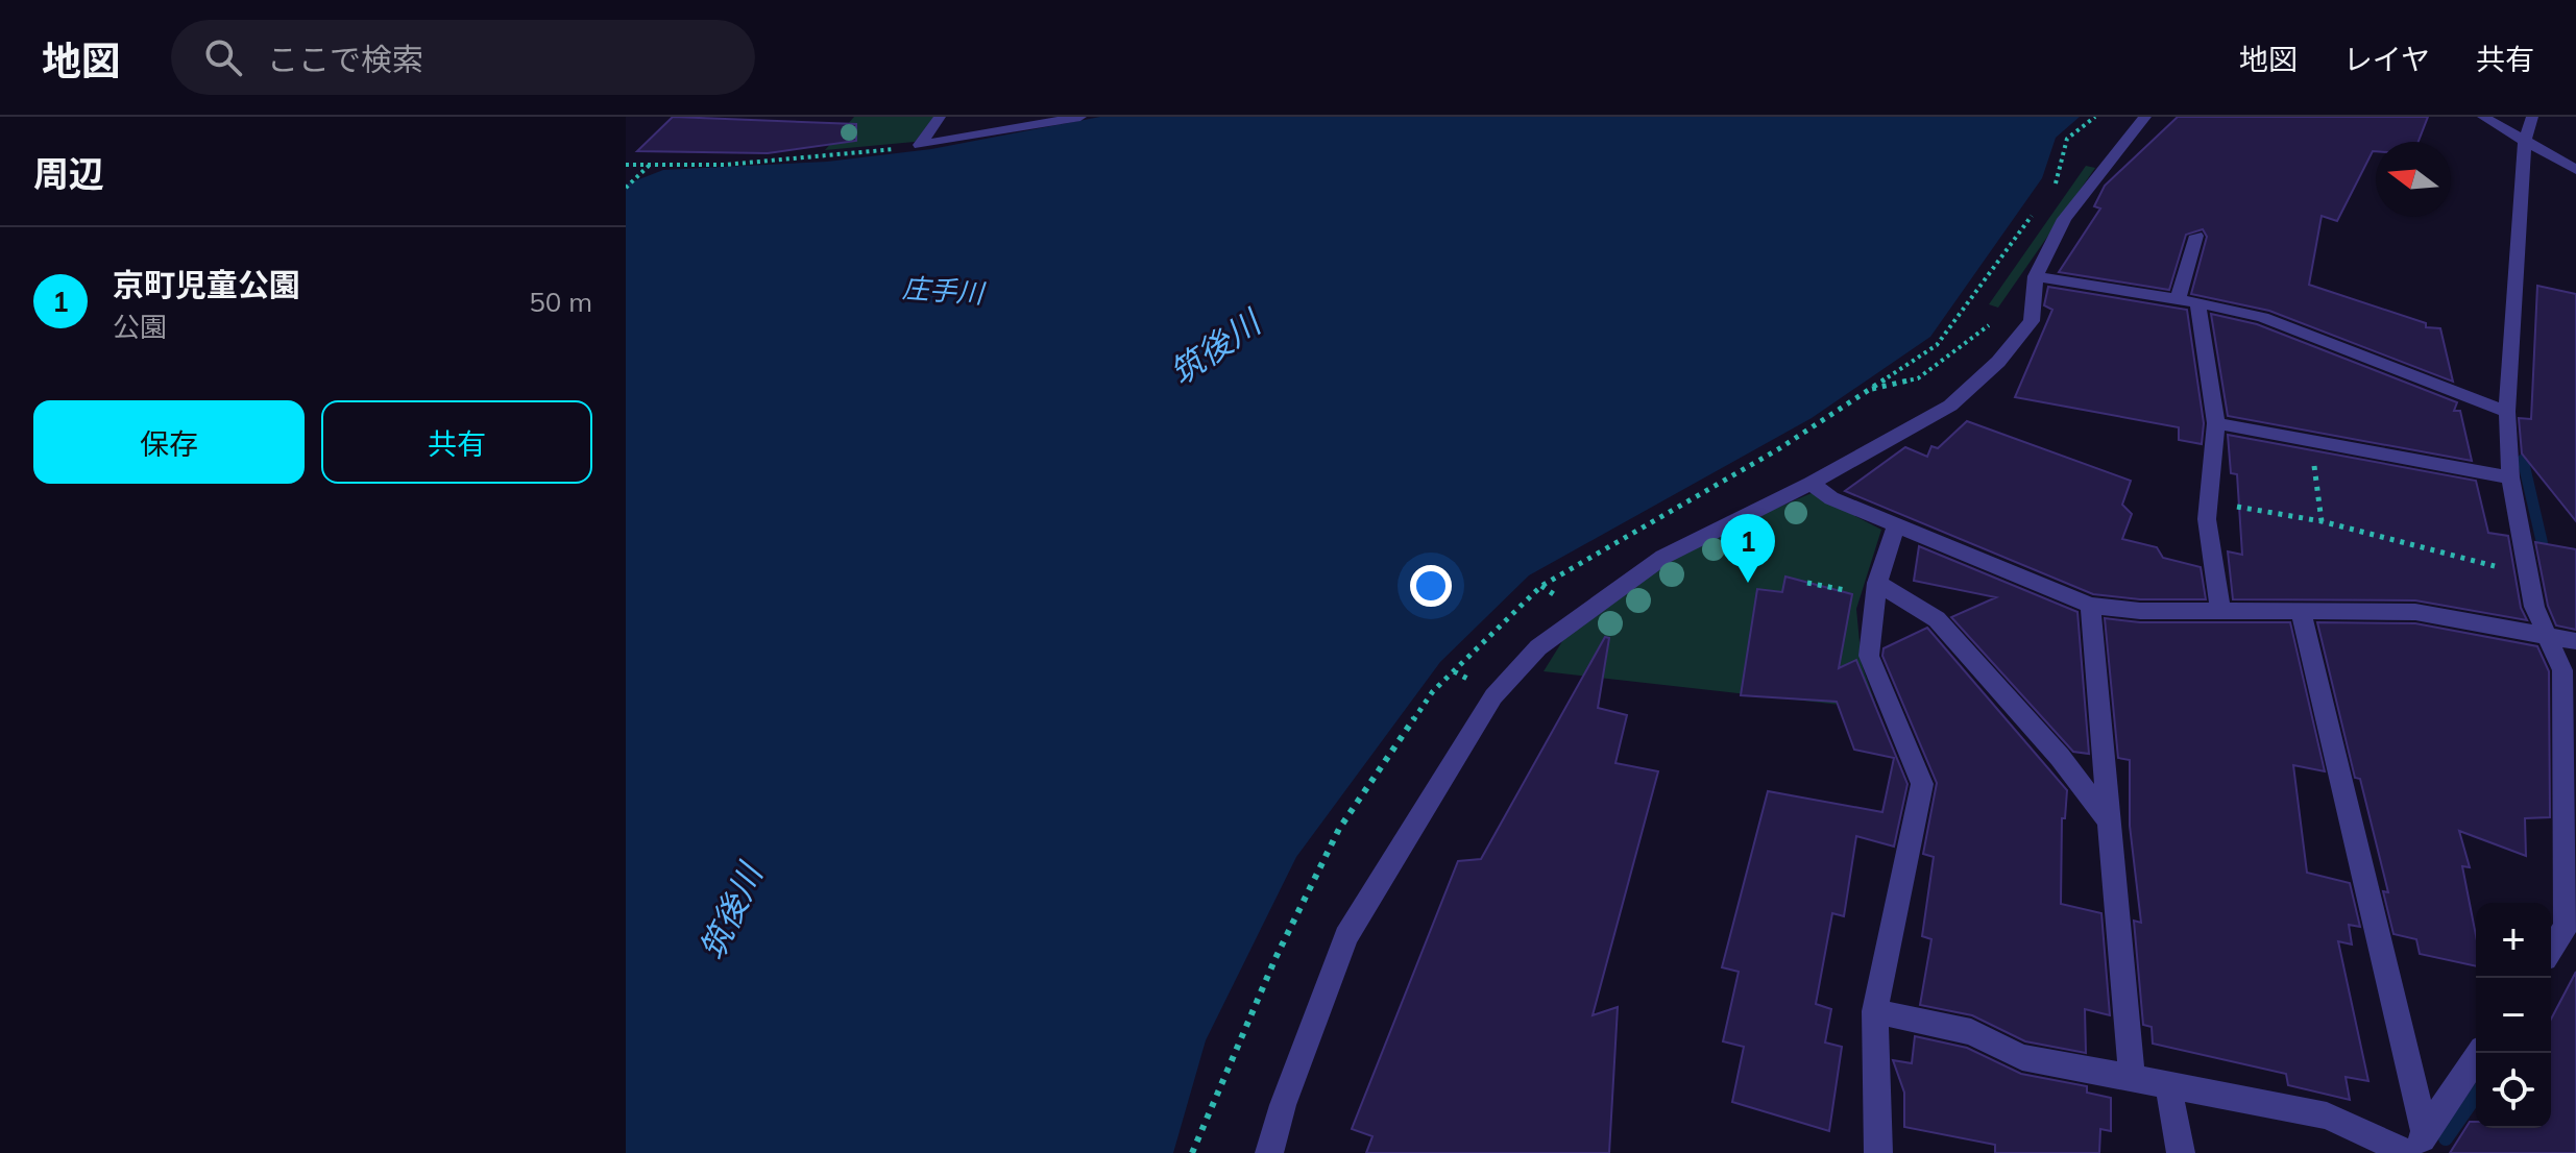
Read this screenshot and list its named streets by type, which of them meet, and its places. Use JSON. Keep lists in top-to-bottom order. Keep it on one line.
{"water":["庄手川","筑後川"],"north":"left","page":{"header":"地図","search":"ここで検索","nav":["地図","レイヤ","共有"],"heading":"周辺","list":[{"mark":"1","name":"京町児童公園","note":"公園","value":"50 m"}],"buttons":["保存","共有"],"pins":"1","map_buttons":["+","−"]}}
